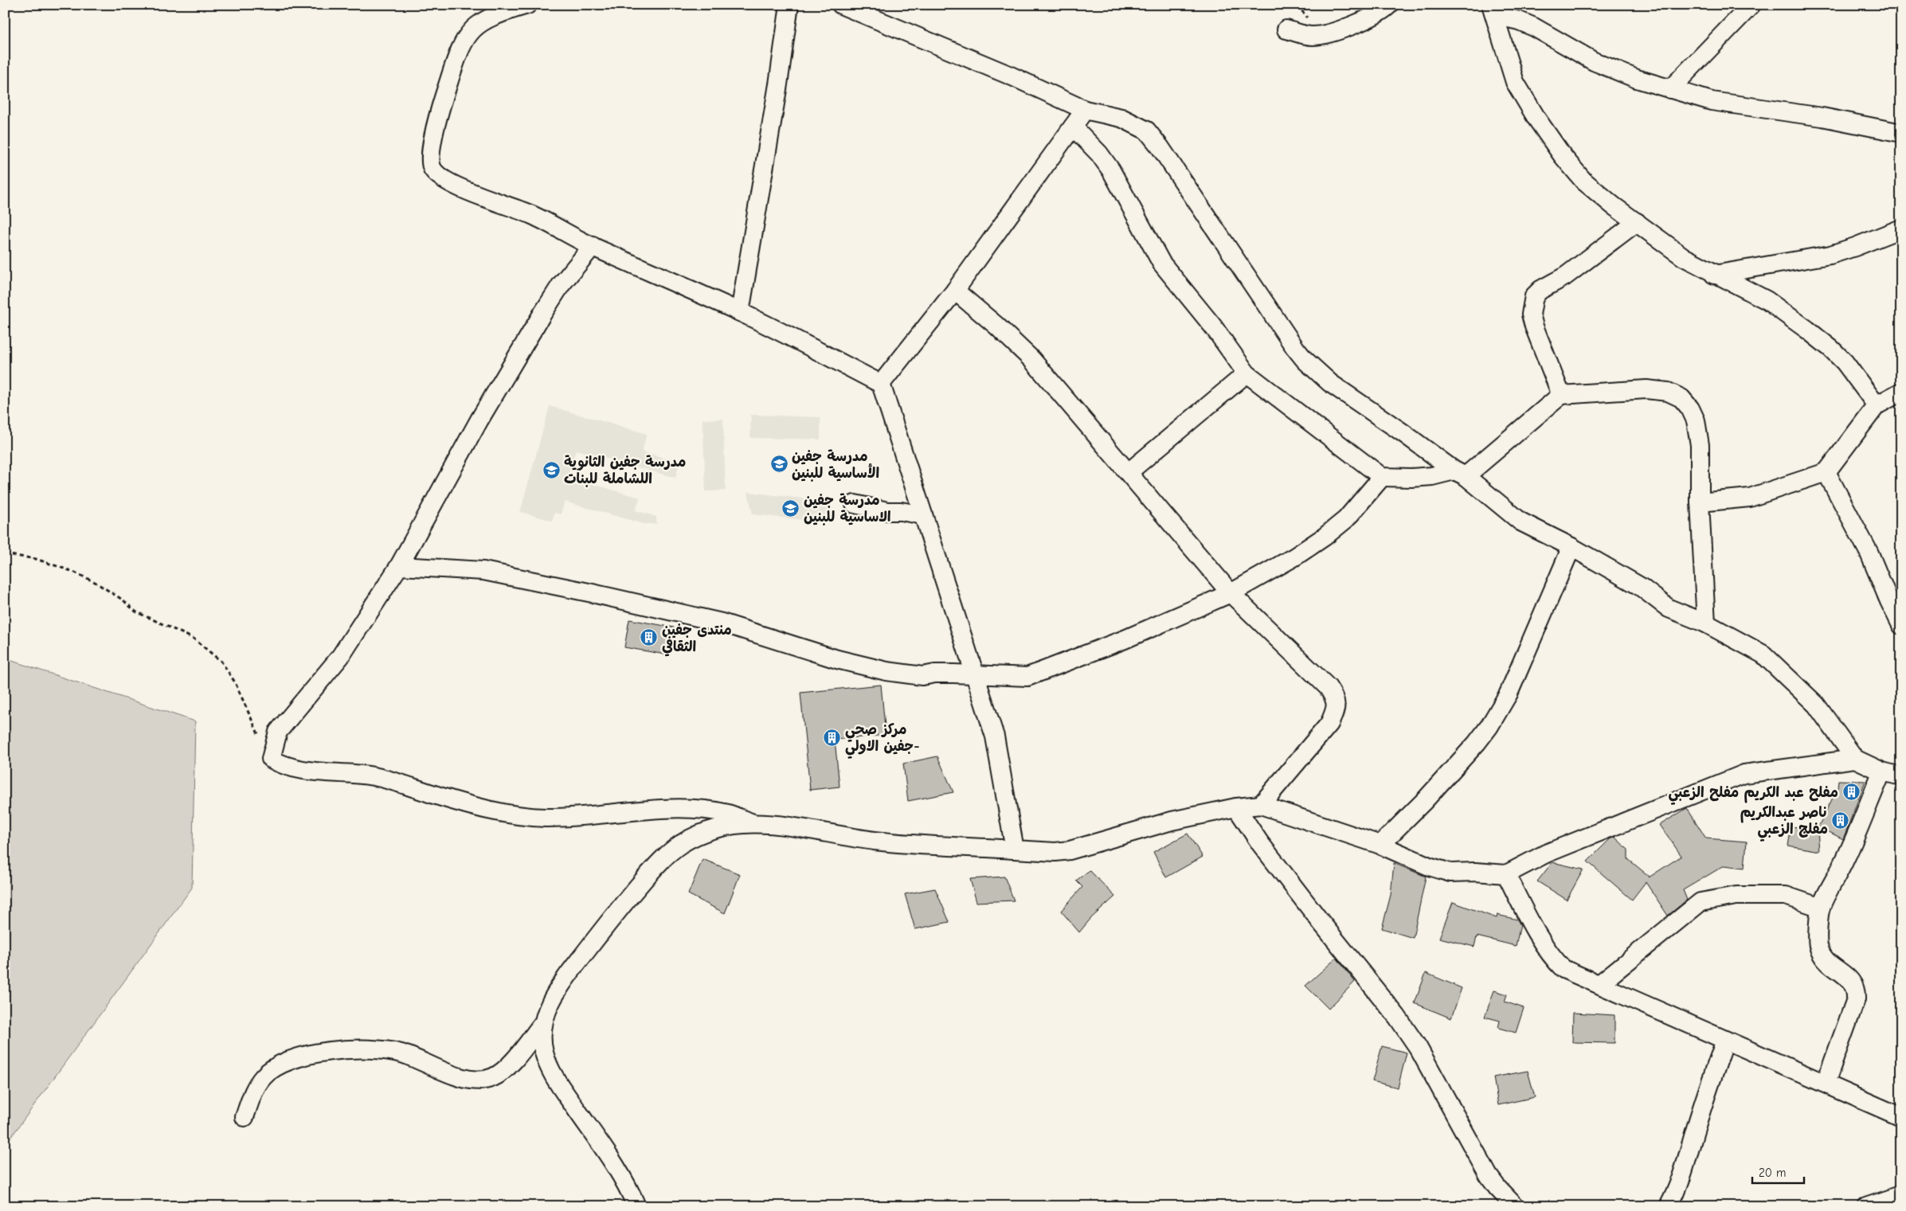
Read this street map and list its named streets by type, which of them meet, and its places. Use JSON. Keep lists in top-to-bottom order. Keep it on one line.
{"places":{"school or university":["مدرسة جفين الأساسية للبنين","مدرسة جفين الثانوية اللشاملة للبنات","مدرسة جفين الاساسية للبنين"],"building":["منتدى جفين الثقافي","مركز صحي جفين الاولي-","مفلح عبد الكريم مفلح الزعبي","ناصر عبدالكريم مفلج الزعبي"]},"scale_bar":"20 m"}
